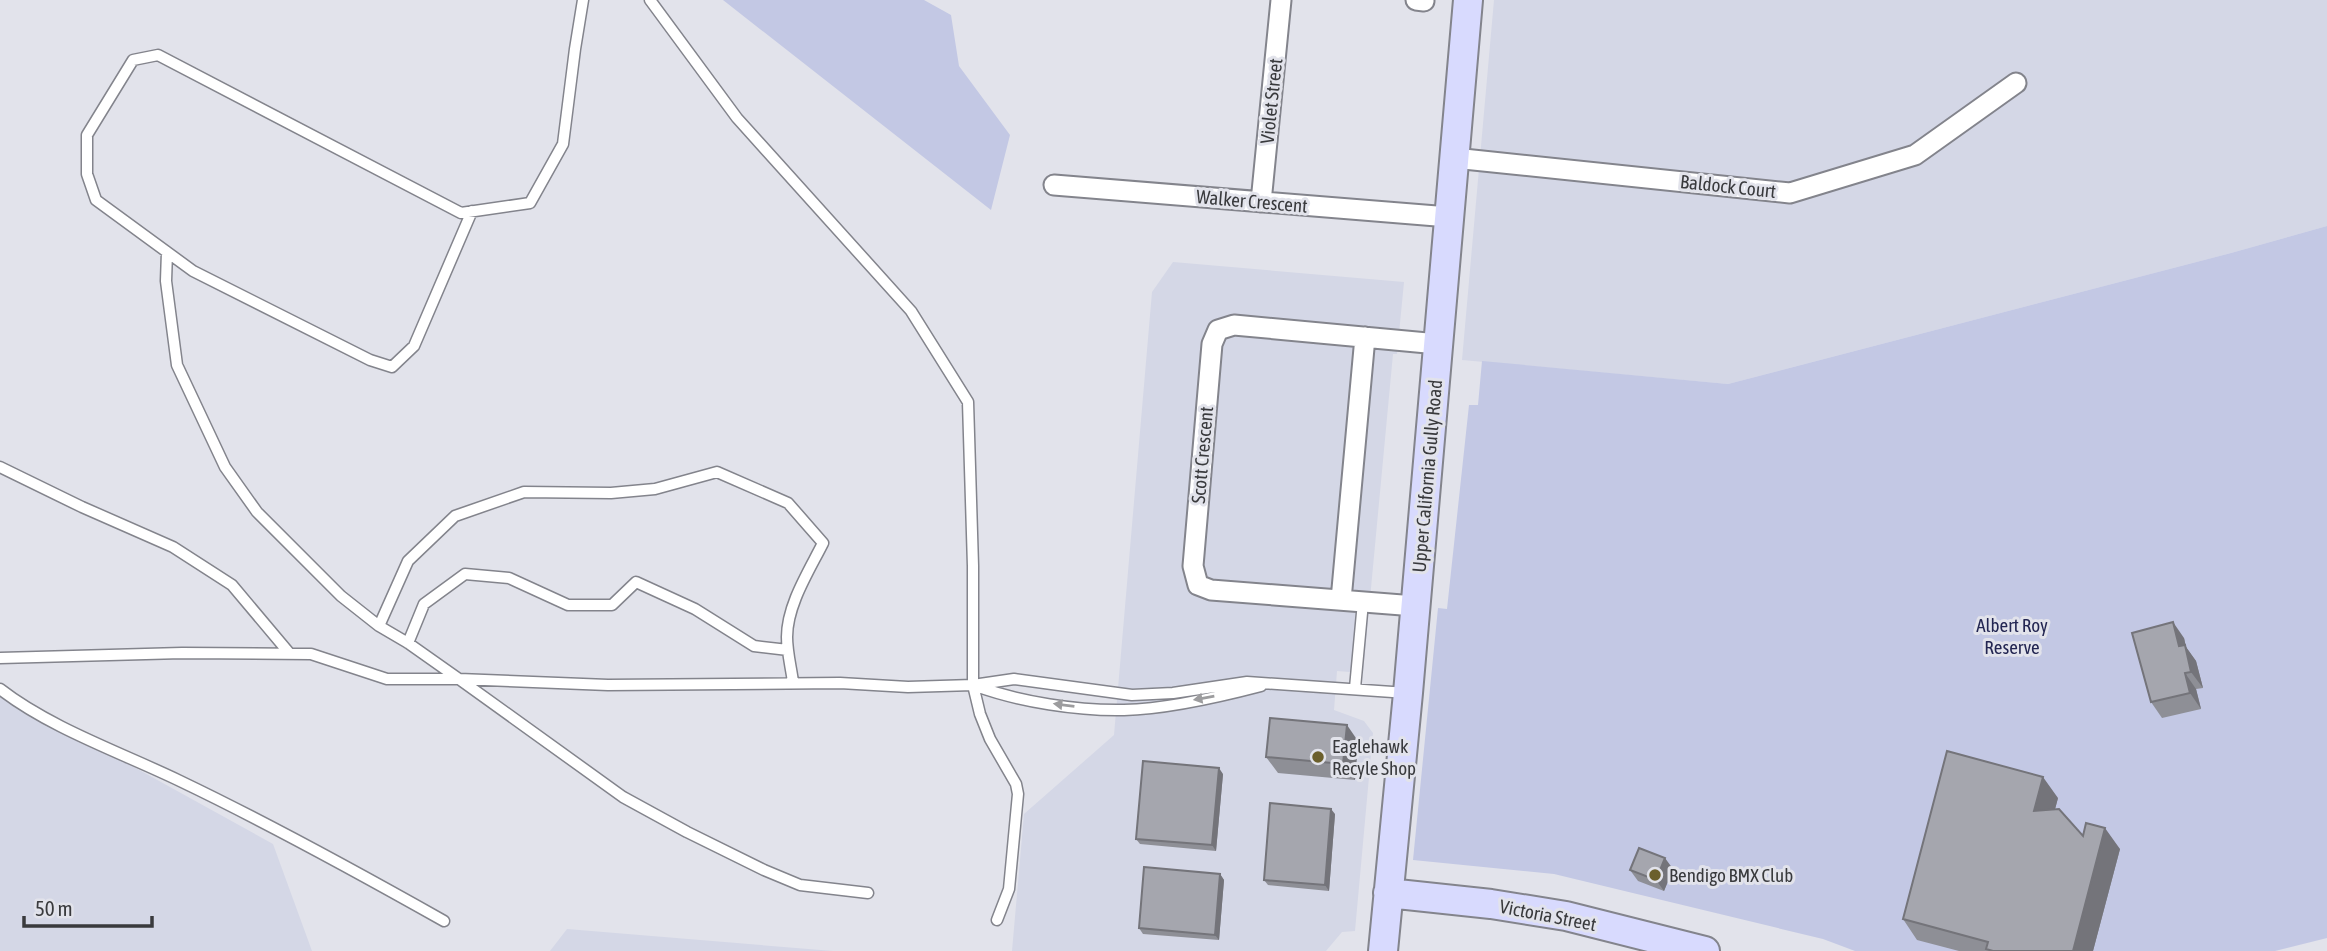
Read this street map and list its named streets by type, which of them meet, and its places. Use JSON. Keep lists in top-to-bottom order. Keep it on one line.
{"streets":{"street":["Violet Street","Baldock Court","Walker Crescent","Scott Crescent","Upper California Gully Road","Victoria Street"]},"crossings":[["Violet Street","Walker Crescent"],["Baldock Court","Upper California Gully Road"],["Walker Crescent","Upper California Gully Road"],["Scott Crescent","Upper California Gully Road"],["Upper California Gully Road","Victoria Street"]],"parks":["Albert Roy Reserve"],"places":["Eaglehawk Recyle Shop","Bendigo BMX Club"],"scale_bar":"50 m"}
